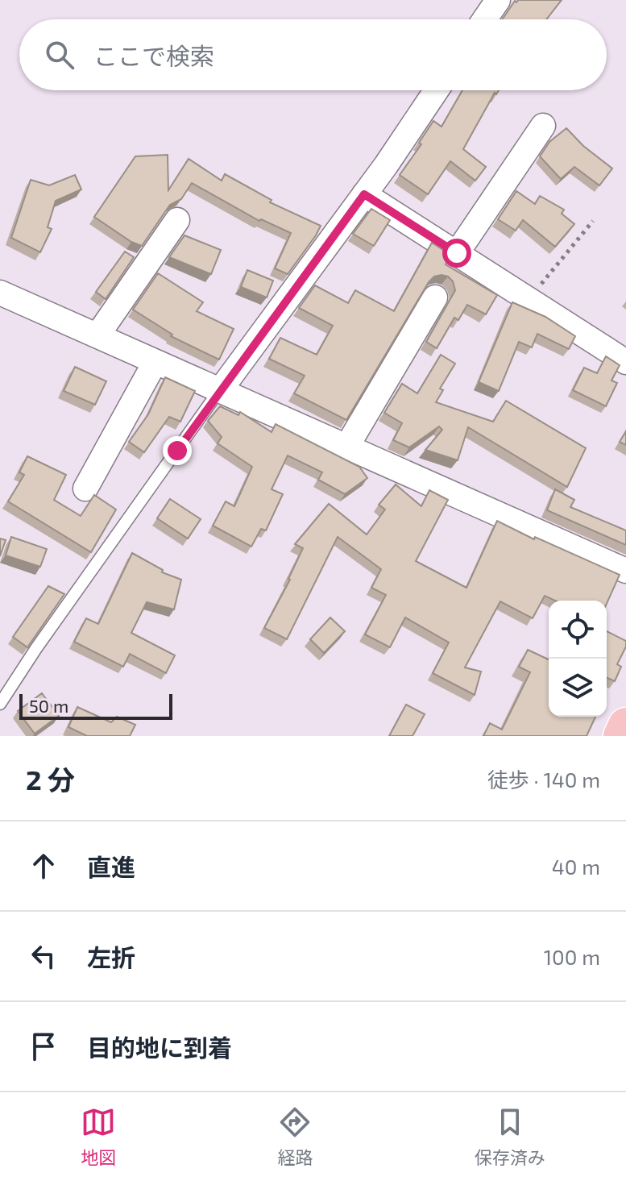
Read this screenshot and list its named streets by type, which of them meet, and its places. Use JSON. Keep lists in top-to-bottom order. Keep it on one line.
{"scale_bar":"50 m","page":{"search":"ここで検索","scale":"50 m","heading":["2 分","徒歩 · 140 m"],"list":[["直進","40 m"],["左折","100 m"],"目的地に到着"],"nav":["地図","経路","保存済み"]}}
